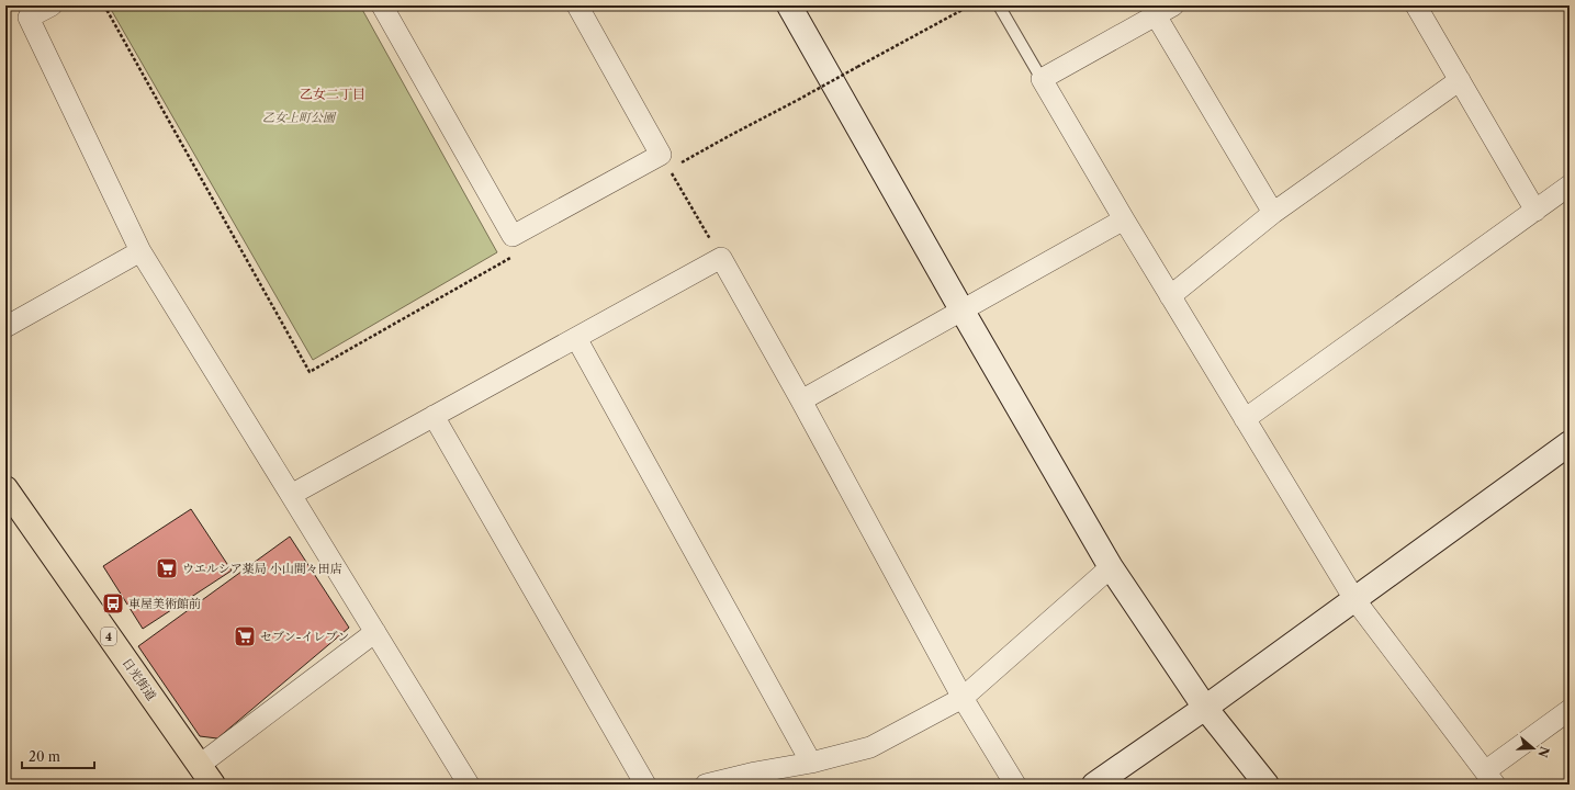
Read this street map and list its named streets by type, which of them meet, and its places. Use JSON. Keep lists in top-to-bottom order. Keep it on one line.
{"streets":{"highway":["4","日光街道"]},"districts":["乙女二丁目"],"parks":["乙女上町公園"],"places":{"supermarket":["ウエルシア薬局 小山間々田店","セブン-イレブン"],"bus stop":["車屋美術館前"]},"scale_bar":"20 m","north":"right"}
